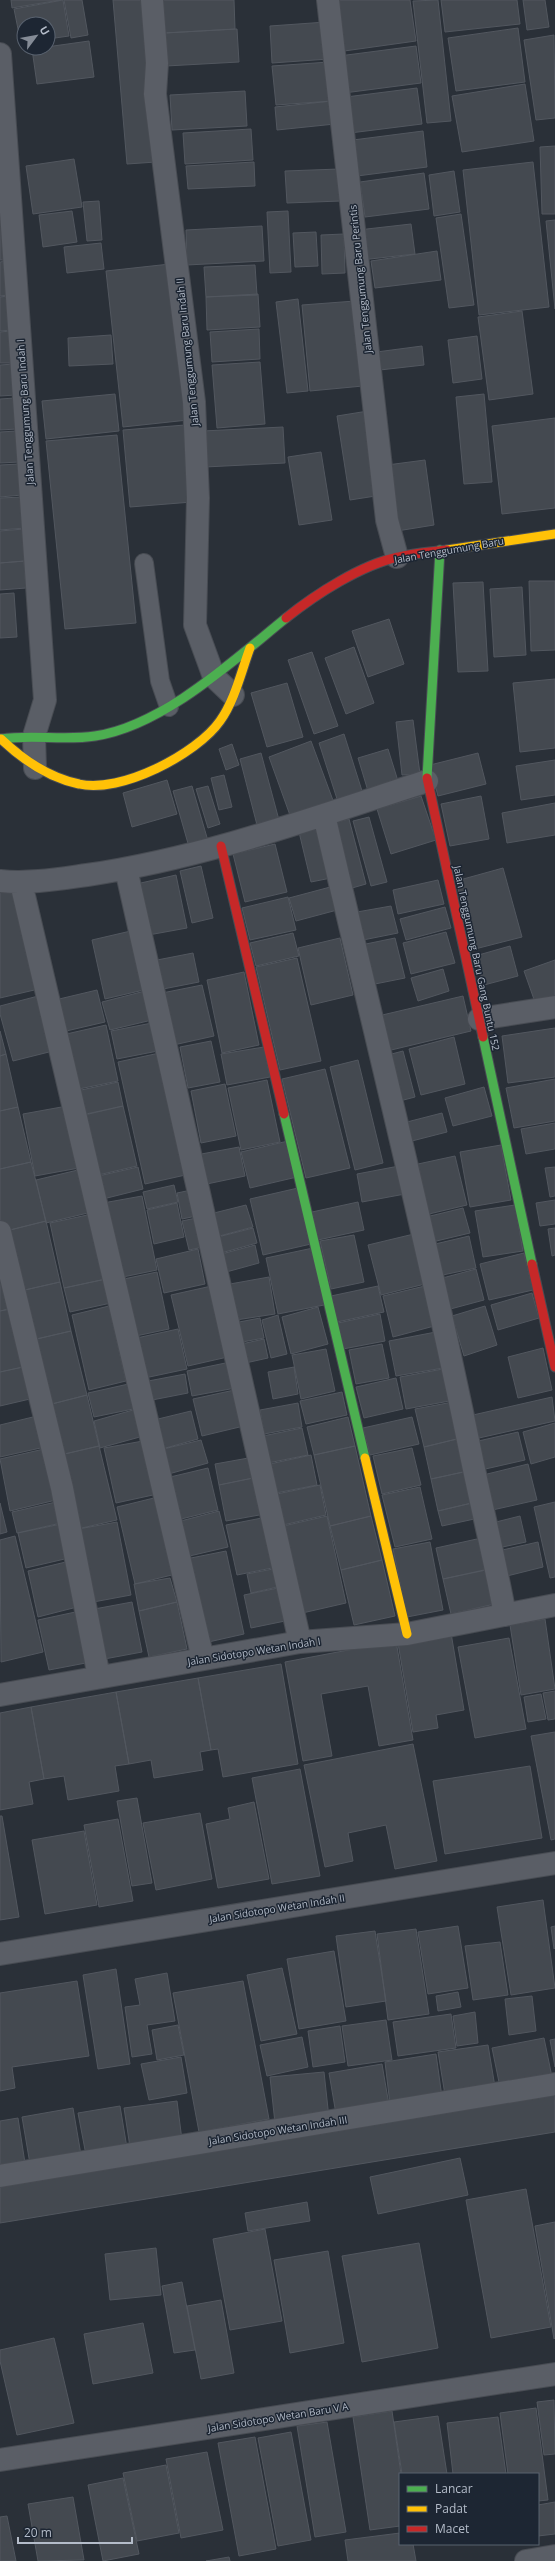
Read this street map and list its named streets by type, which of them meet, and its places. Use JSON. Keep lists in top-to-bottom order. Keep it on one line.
{"streets":{"street":["Jalan Tenggumung Baru Perintis","Jalan Tenggumung Baru Indah II","Jalan Tenggumung Baru Indah I","Jalan Tenggumung Baru","Jalan Tenggumung Baru Gang Buntu 152","Jalan Sidotopo Wetan Indah I","Jalan Sidotopo Wetan Indah II","Jalan Sidotopo Wetan Indah III","Jalan Sidotopo Wetan Baru V A"]},"crossings":[["Jalan Tenggumung Baru Perintis","Jalan Tenggumung Baru"],["Jalan Tenggumung Baru Indah II","Jalan Tenggumung Baru"],["Jalan Tenggumung Baru Indah I","Jalan Tenggumung Baru"],["Jalan Tenggumung Baru","Jalan Tenggumung Baru Gang Buntu 152"]],"legend":["Lancar","Padat","Macet"],"scale_bar":"20 m","north":"top right"}
